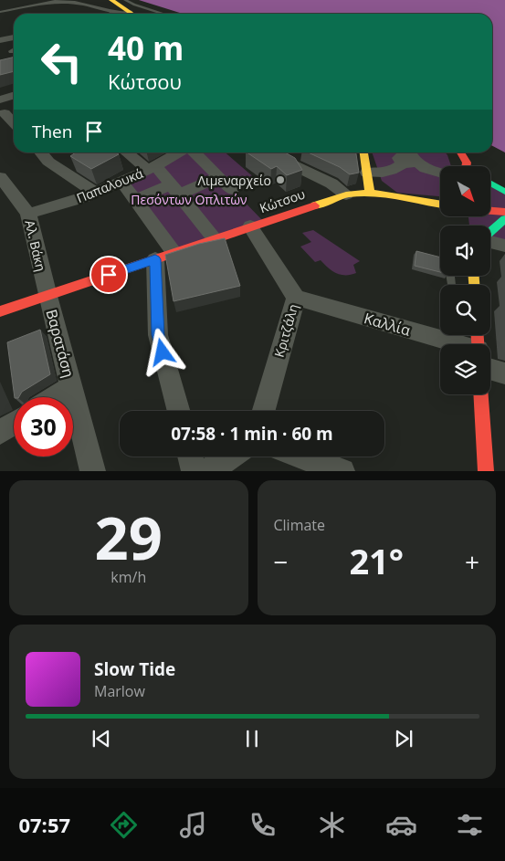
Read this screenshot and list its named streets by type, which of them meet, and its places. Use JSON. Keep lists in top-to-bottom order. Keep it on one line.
{"streets":{"main road":["Κώτσου"],"street":["Παπαλουκά","Αλ. Βάκη","Καλλία","Κριτζάλη","Βαρατάση"]},"crossings":[["Παπαλουκά","Αλ. Βάκη"],["Κώτσου","Αλ. Βάκη"],["Κώτσου","Κριτζάλη"],["Κώτσου","Βαρατάση"],["Αλ. Βάκη","Βαρατάση"],["Καλλία","Κριτζάλη"]],"parks":["Πεσόντων Οπλιτών"],"places":["Λιμεναρχείο"],"north":"bottom right","page":{"turn":["40 m","Κώτσου"],"then":"Then","limit":"30","trip":"07:58 · 1 min · 60 m","tile":[["29","km/h"],"Climate"],"heat":["−","21°","+"],"song":["Slow Tide","Marlow"],"tabs":"07:57"}}
